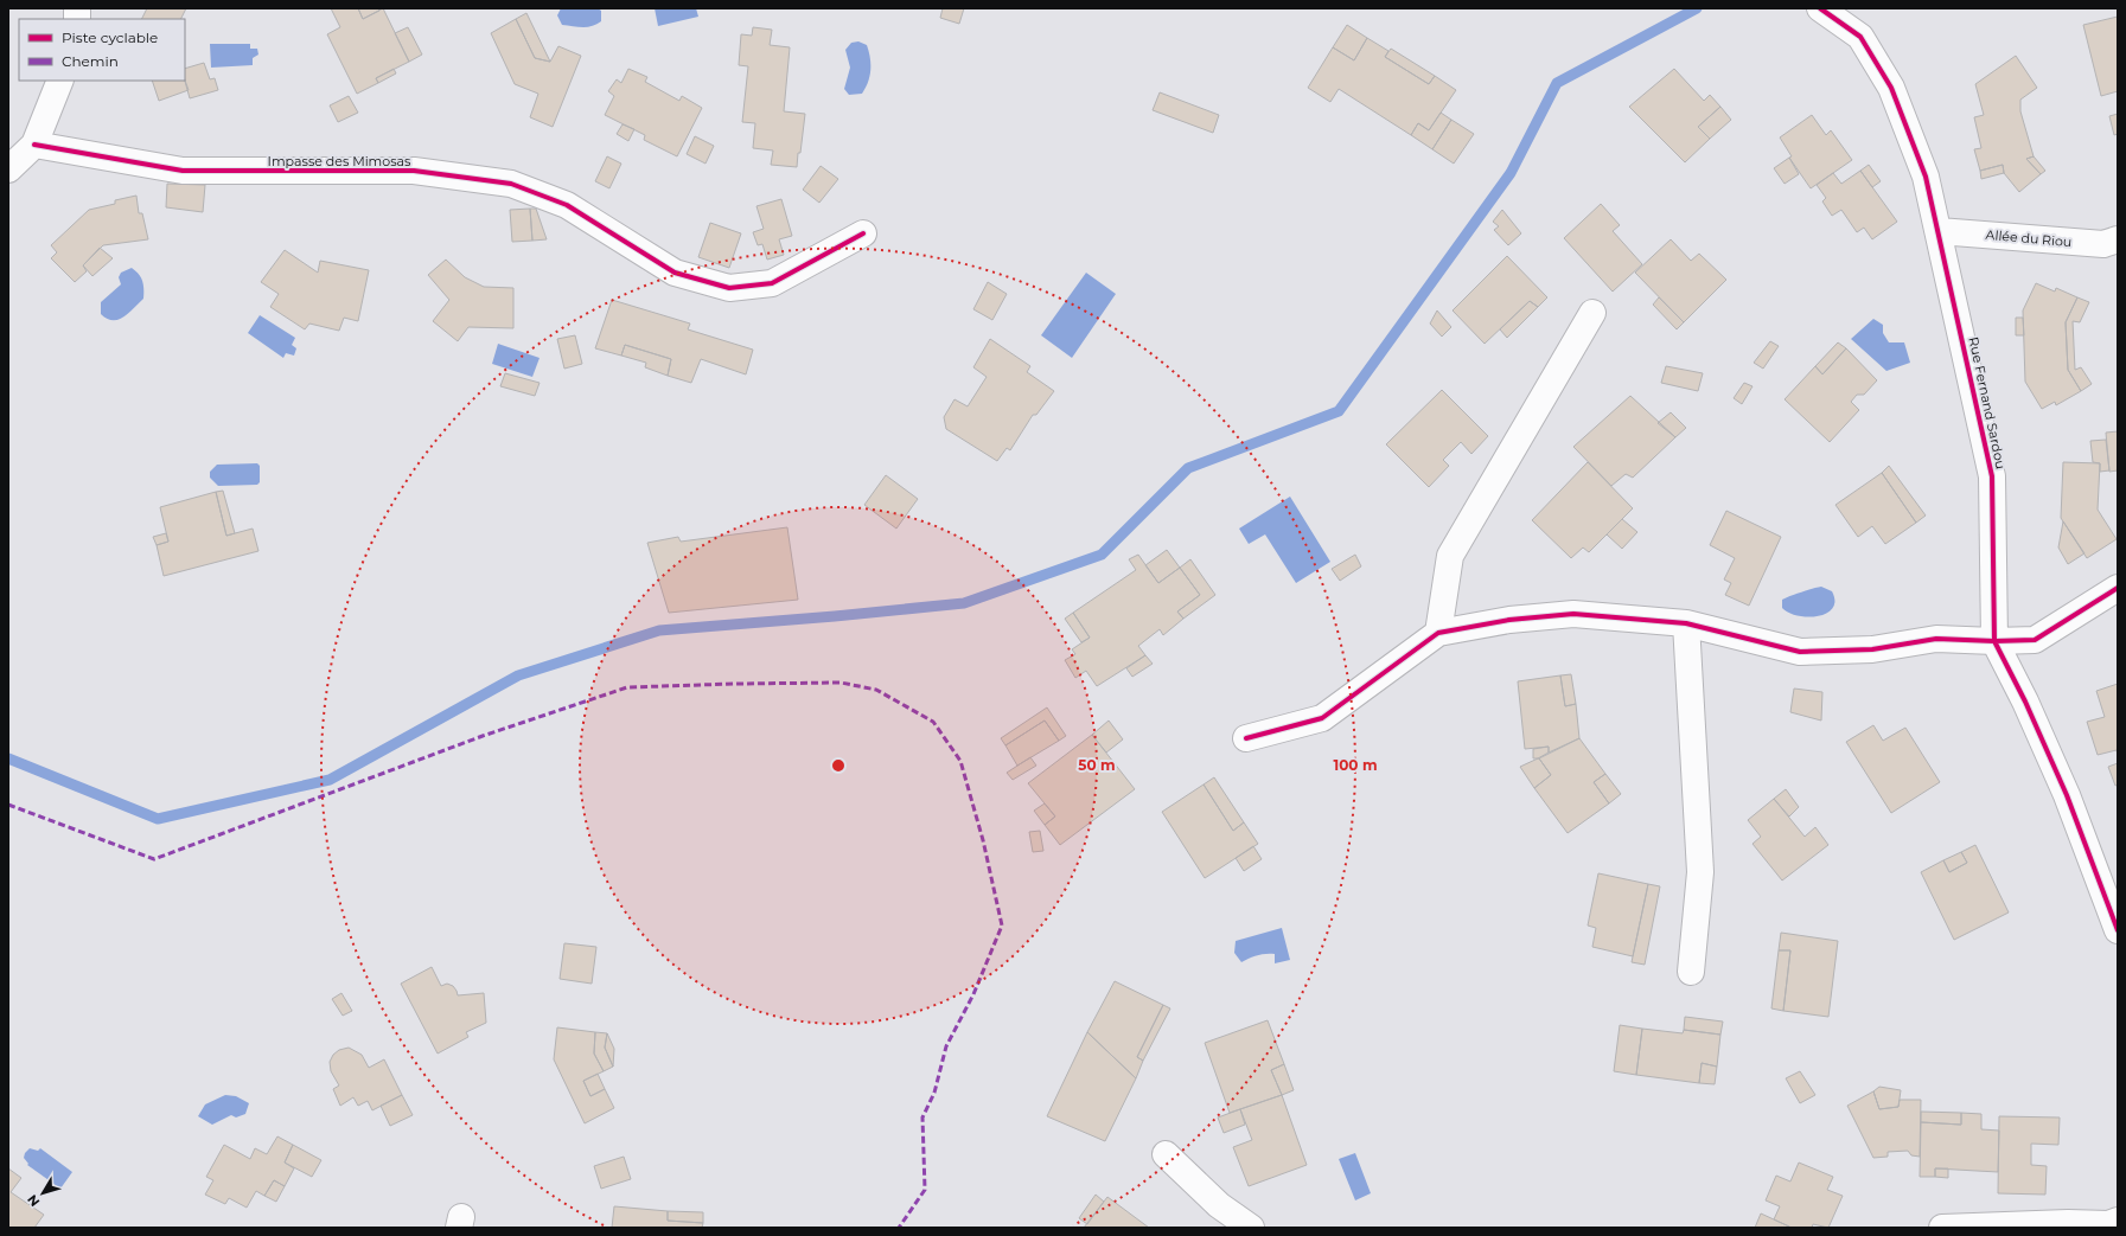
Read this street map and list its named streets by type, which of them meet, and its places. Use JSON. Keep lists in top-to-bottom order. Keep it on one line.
{"streets":{"street":["Impasse des Mimosas","Allée du Riou","Rue Fernand Sardou"]},"crossings":[["Allée du Riou","Rue Fernand Sardou"]],"legend":["Piste cyclable","Chemin"],"north":"bottom left","rings":["50 m","100 m"]}
